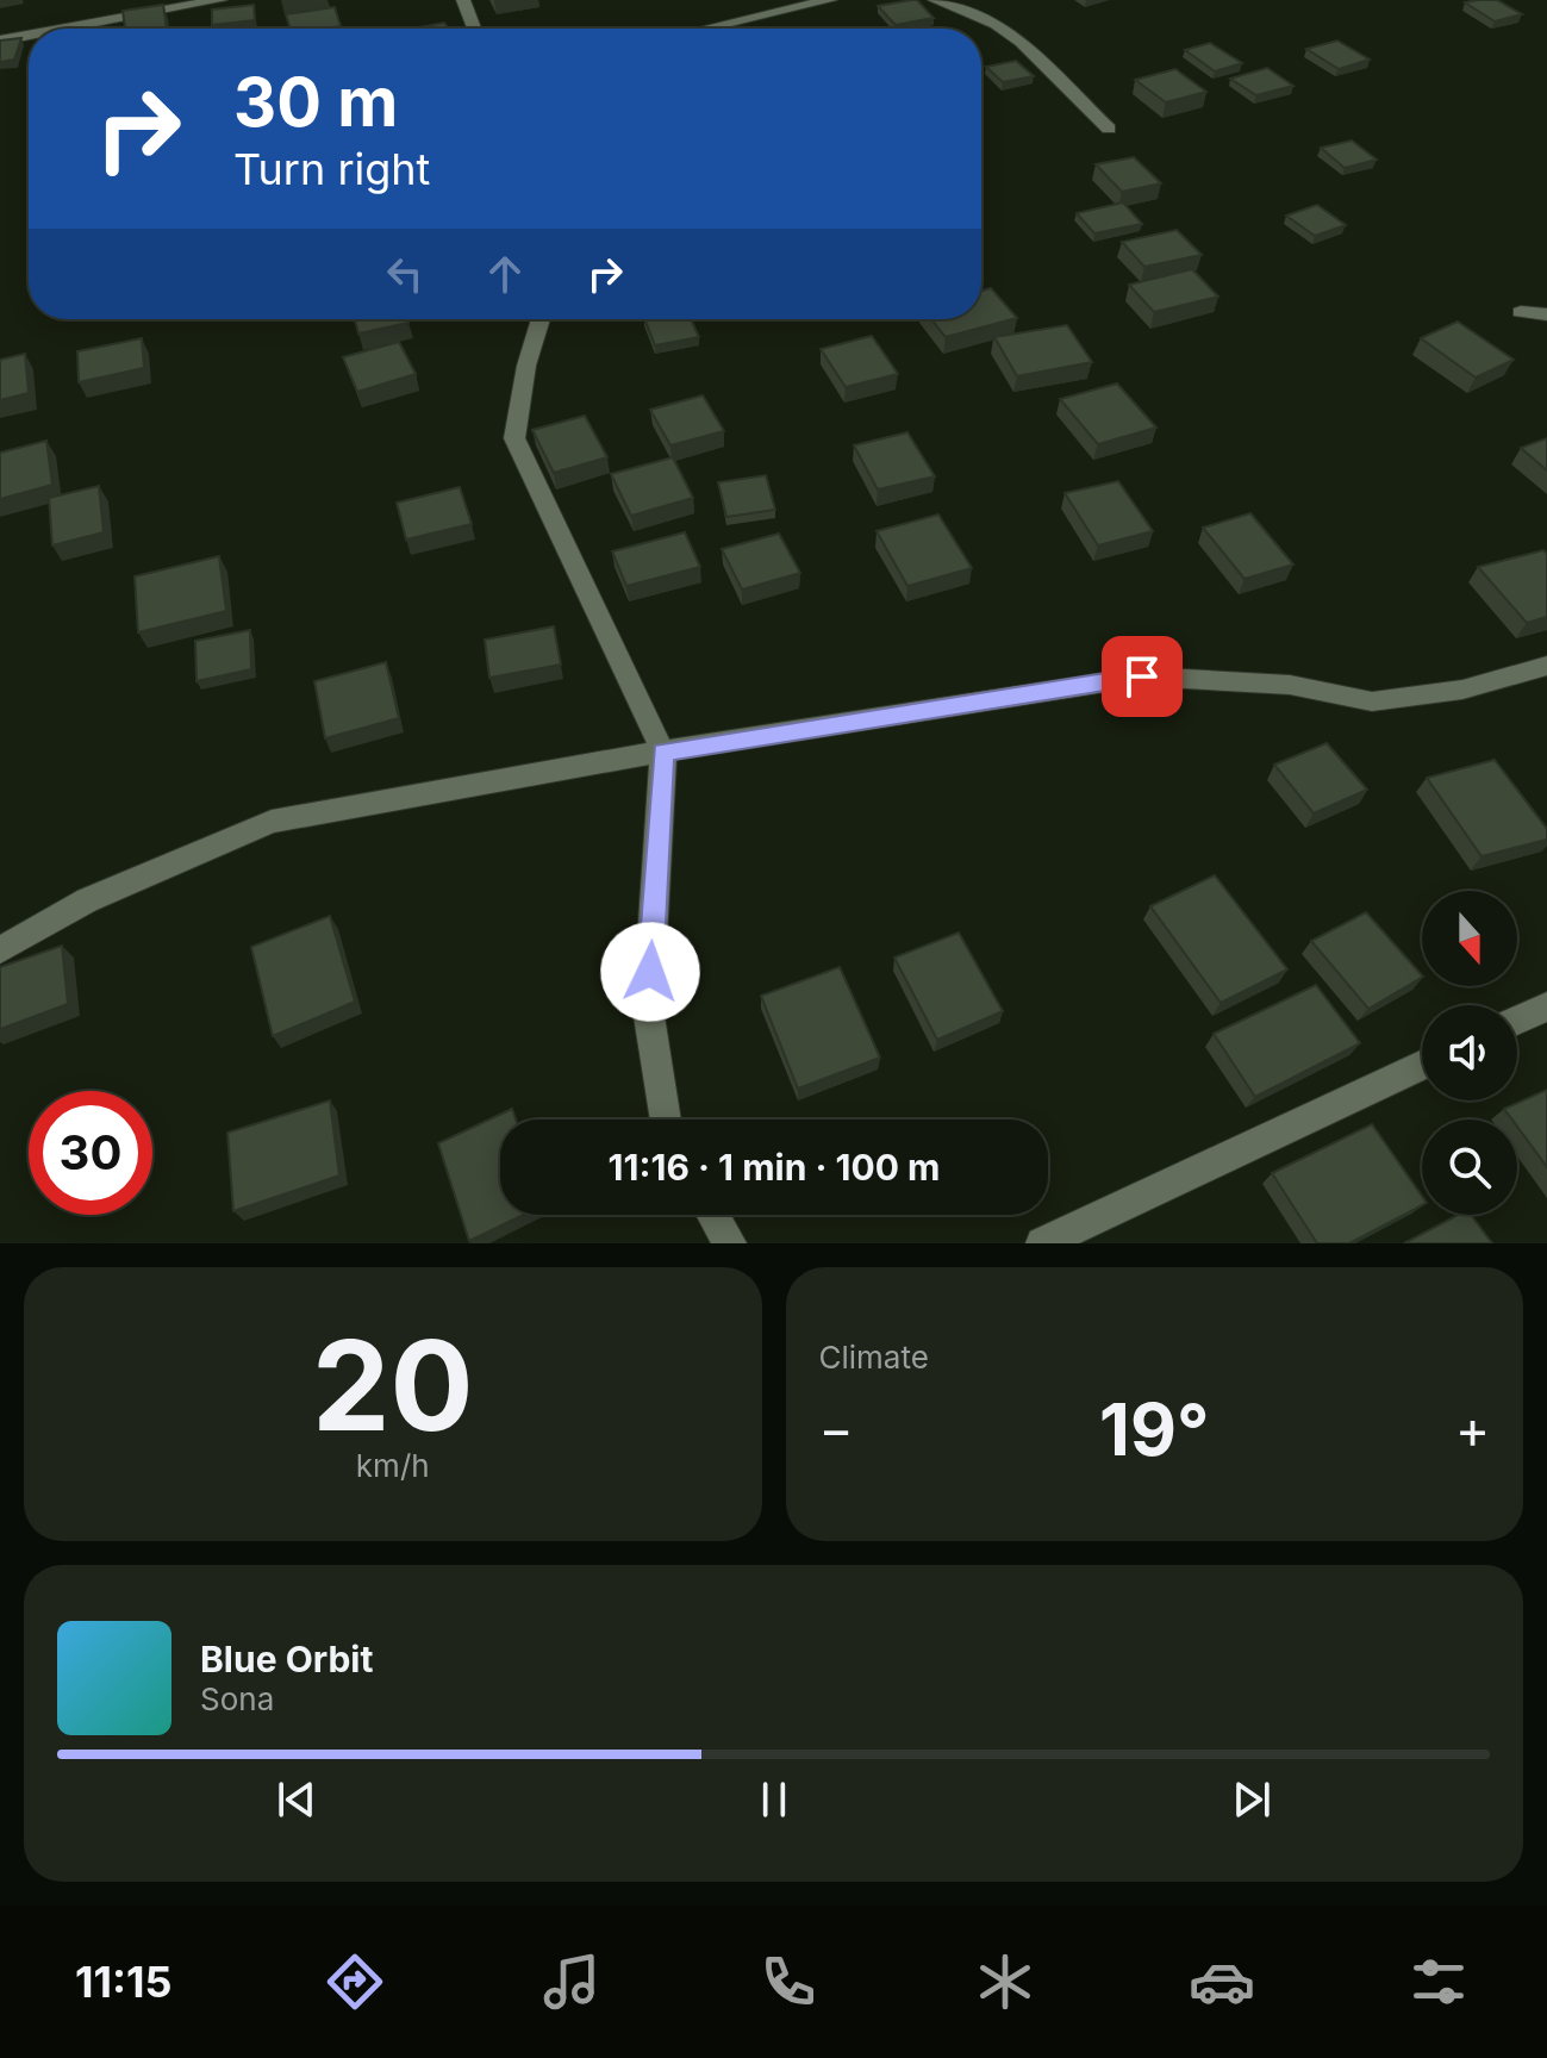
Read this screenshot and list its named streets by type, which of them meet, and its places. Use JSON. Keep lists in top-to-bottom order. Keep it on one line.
{"north":"bottom","page":{"turn":["30 m","Turn right"],"limit":"30","trip":"11:16 · 1 min · 100 m","tile":[["20","km/h"],"Climate"],"heat":["−","19°","+"],"song":["Blue Orbit","Sona"],"tabs":"11:15"}}
